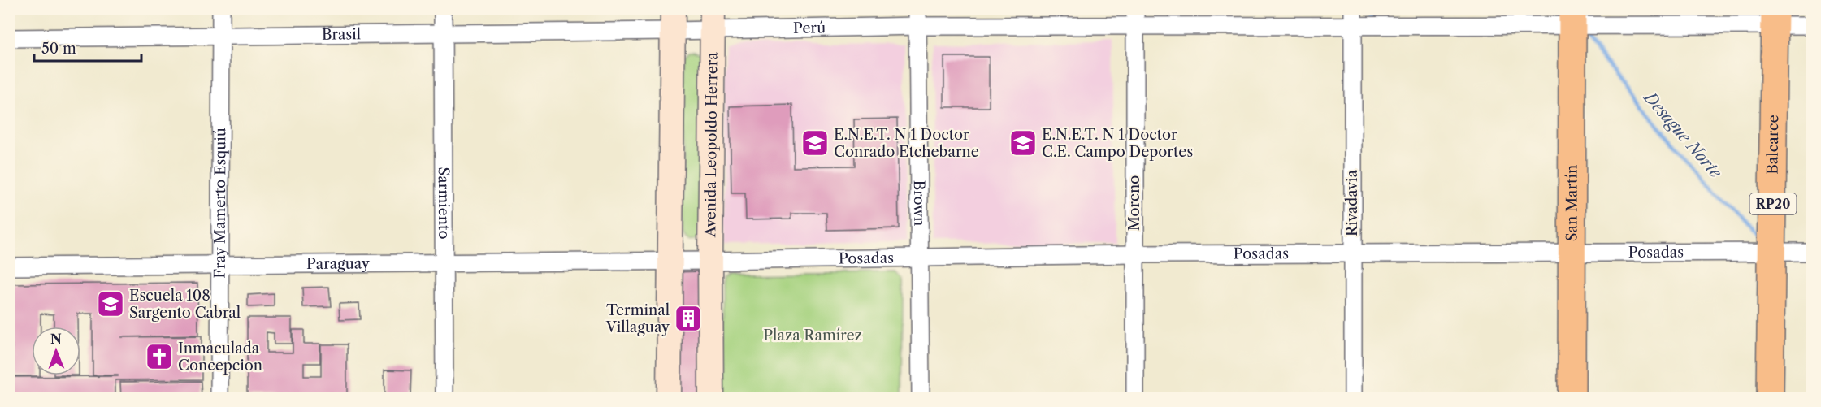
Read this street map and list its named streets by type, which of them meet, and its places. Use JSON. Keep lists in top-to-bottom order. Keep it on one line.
{"streets":{"main road":["Balcarce","San Martín","RP20"],"street":["Perú","Brasil","Avenida Leopoldo Herrera","Brown","Moreno","Rivadavia","Fray Mamerto Esquiú","Sarmiento","Posadas","Paraguay"]},"crossings":[["Perú","Avenida Leopoldo Herrera"],["Perú","Balcarce"],["Perú","Brown"],["Perú","Moreno"],["Perú","Rivadavia"],["Perú","San Martín"],["Brasil","Fray Mamerto Esquiú"],["Brasil","Sarmiento"],["Avenida Leopoldo Herrera","Posadas"],["Balcarce","Posadas"],["Brown","Posadas"],["Moreno","Posadas"],["Rivadavia","Posadas"],["Fray Mamerto Esquiú","Paraguay"],["Sarmiento","Paraguay"],["San Martín","Posadas"]],"water":["Desague Norte"],"parks":["Plaza Ramírez"],"places":{"school or university":["E.N.E.T. N 1 Doctor Conrado Etchebarne","E.N.E.T. N 1 Doctor C.E. Campo Deportes","Escuela 108 Sargento Cabral"],"building":["Terminal Villaguay"],"church":["Inmaculada Concepcion"]},"scale_bar":"50 m","north":"top"}
